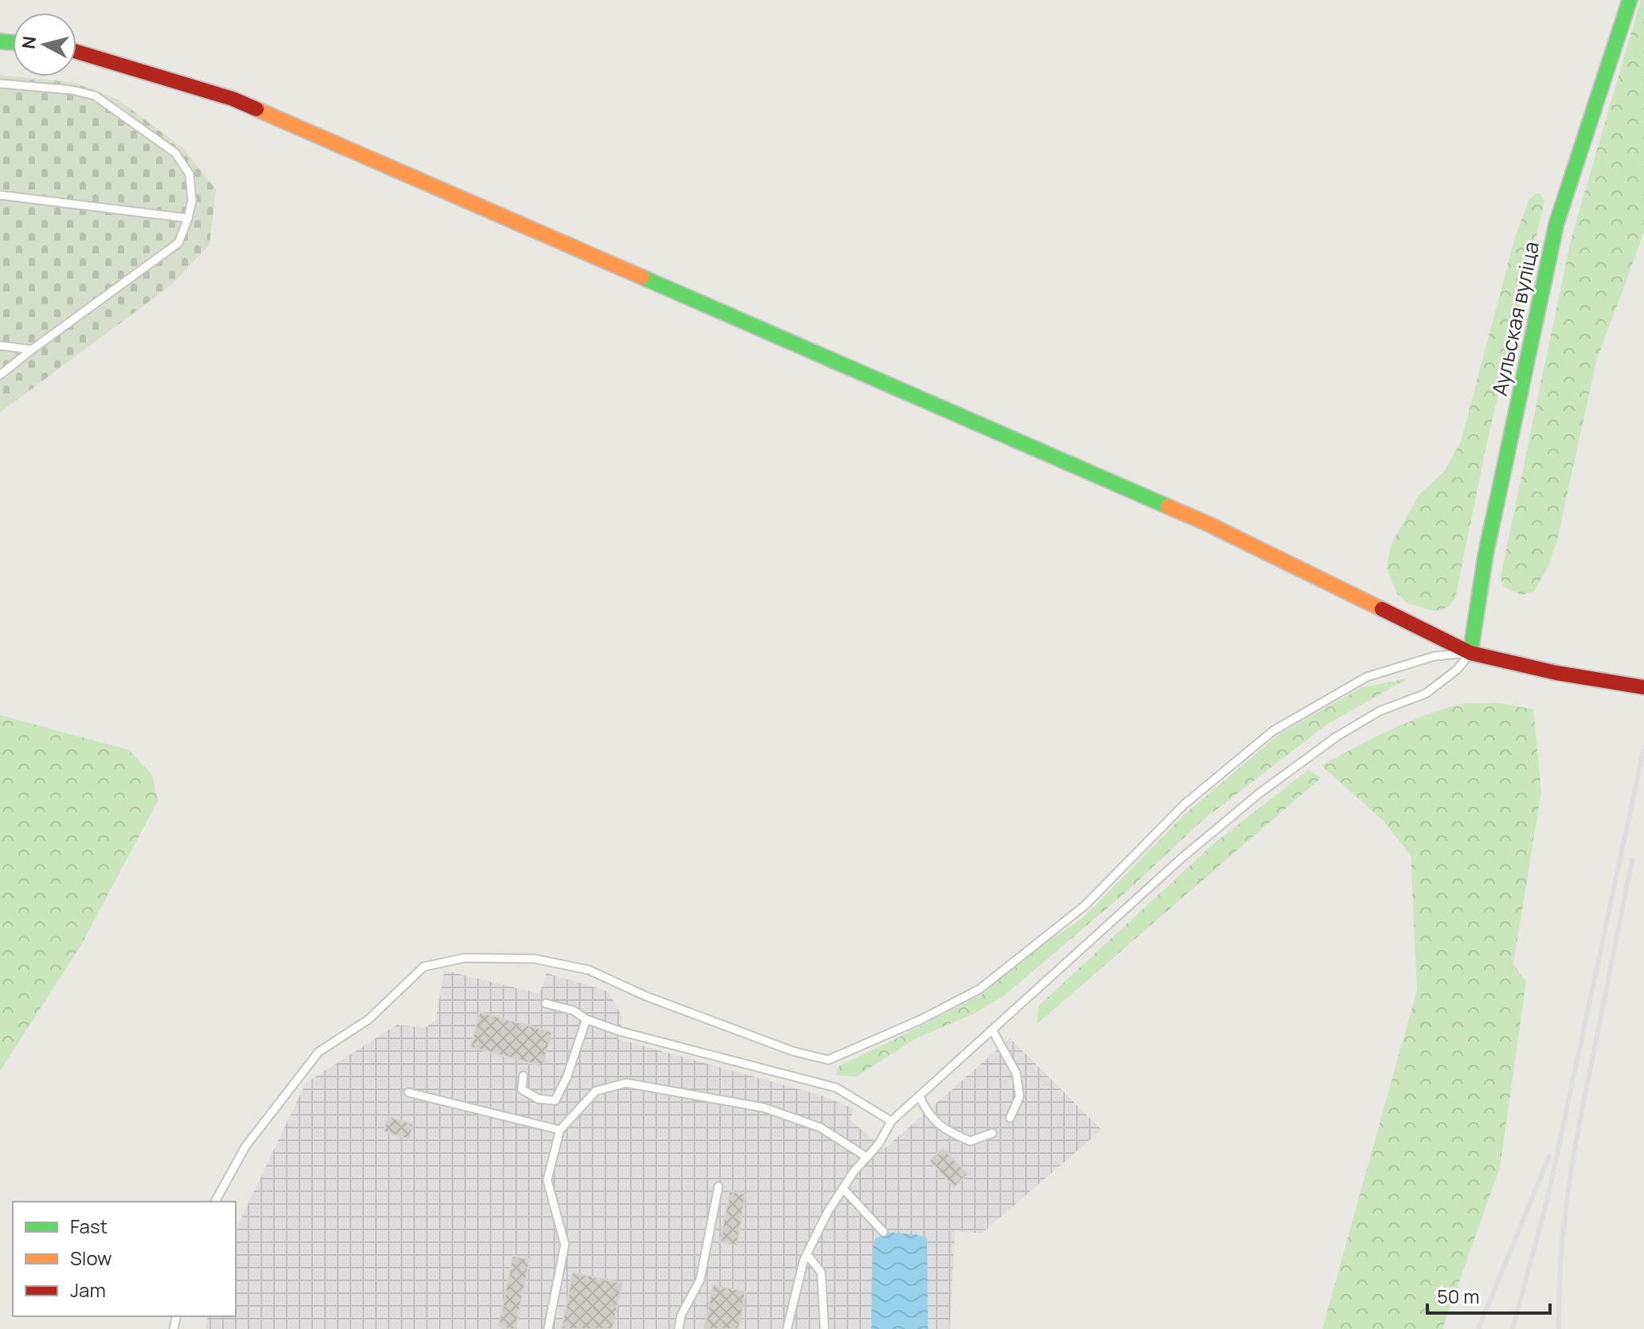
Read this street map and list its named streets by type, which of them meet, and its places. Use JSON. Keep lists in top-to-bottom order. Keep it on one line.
{"streets":{"street":["Аульская вуліца"]},"legend":["Fast","Slow","Jam"],"scale_bar":"50 m","north":"left"}
